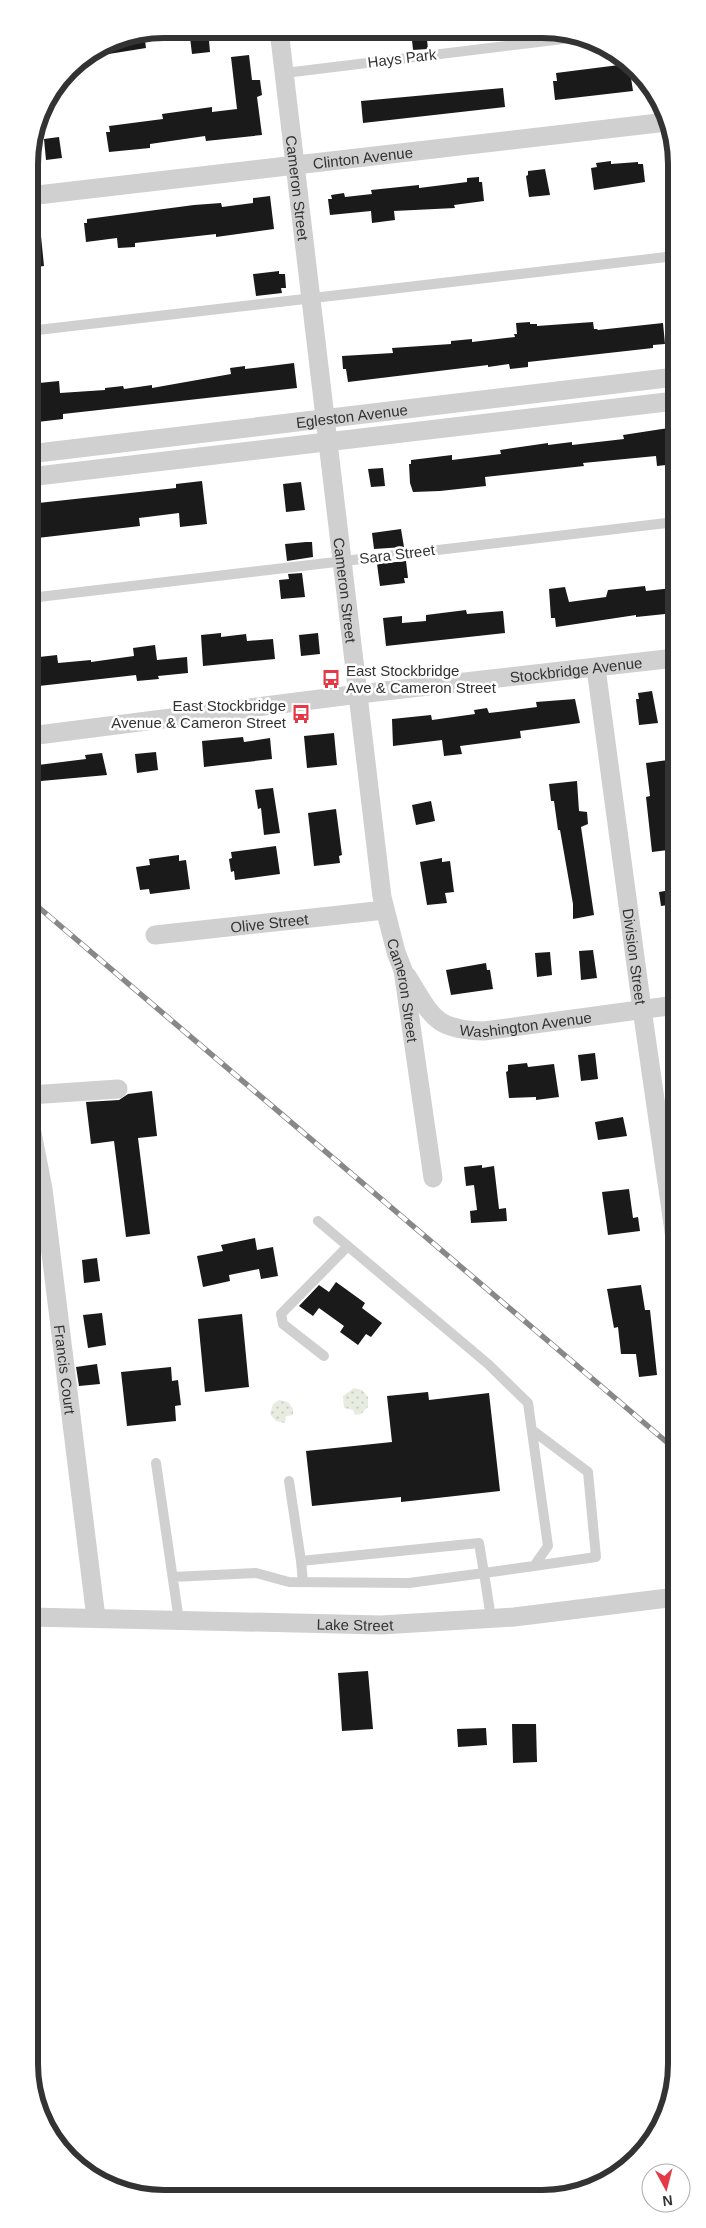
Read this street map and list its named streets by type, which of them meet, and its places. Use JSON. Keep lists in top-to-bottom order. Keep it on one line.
{"streets":{"street":["Clinton Avenue","Cameron Street","Egleston Avenue","Stockbridge Avenue","Olive Street","Division Street","Washington Avenue","Francis Court","Lake Street"],"lane":["Hays Park","Sara Street"]},"crossings":[["Hays Park","Cameron Street"],["Clinton Avenue","Cameron Street"],["Cameron Street","Egleston Avenue"],["Cameron Street","Sara Street"],["Cameron Street","Stockbridge Avenue"],["Cameron Street","Olive Street"],["Cameron Street","Washington Avenue"],["Stockbridge Avenue","Division Street"],["Division Street","Washington Avenue"],["Francis Court","Lake Street"]],"places":{"bus stop":["East Stockbridge Ave & Cameron Street","East Stockbridge Avenue & Cameron Street"]},"north":"bottom"}
